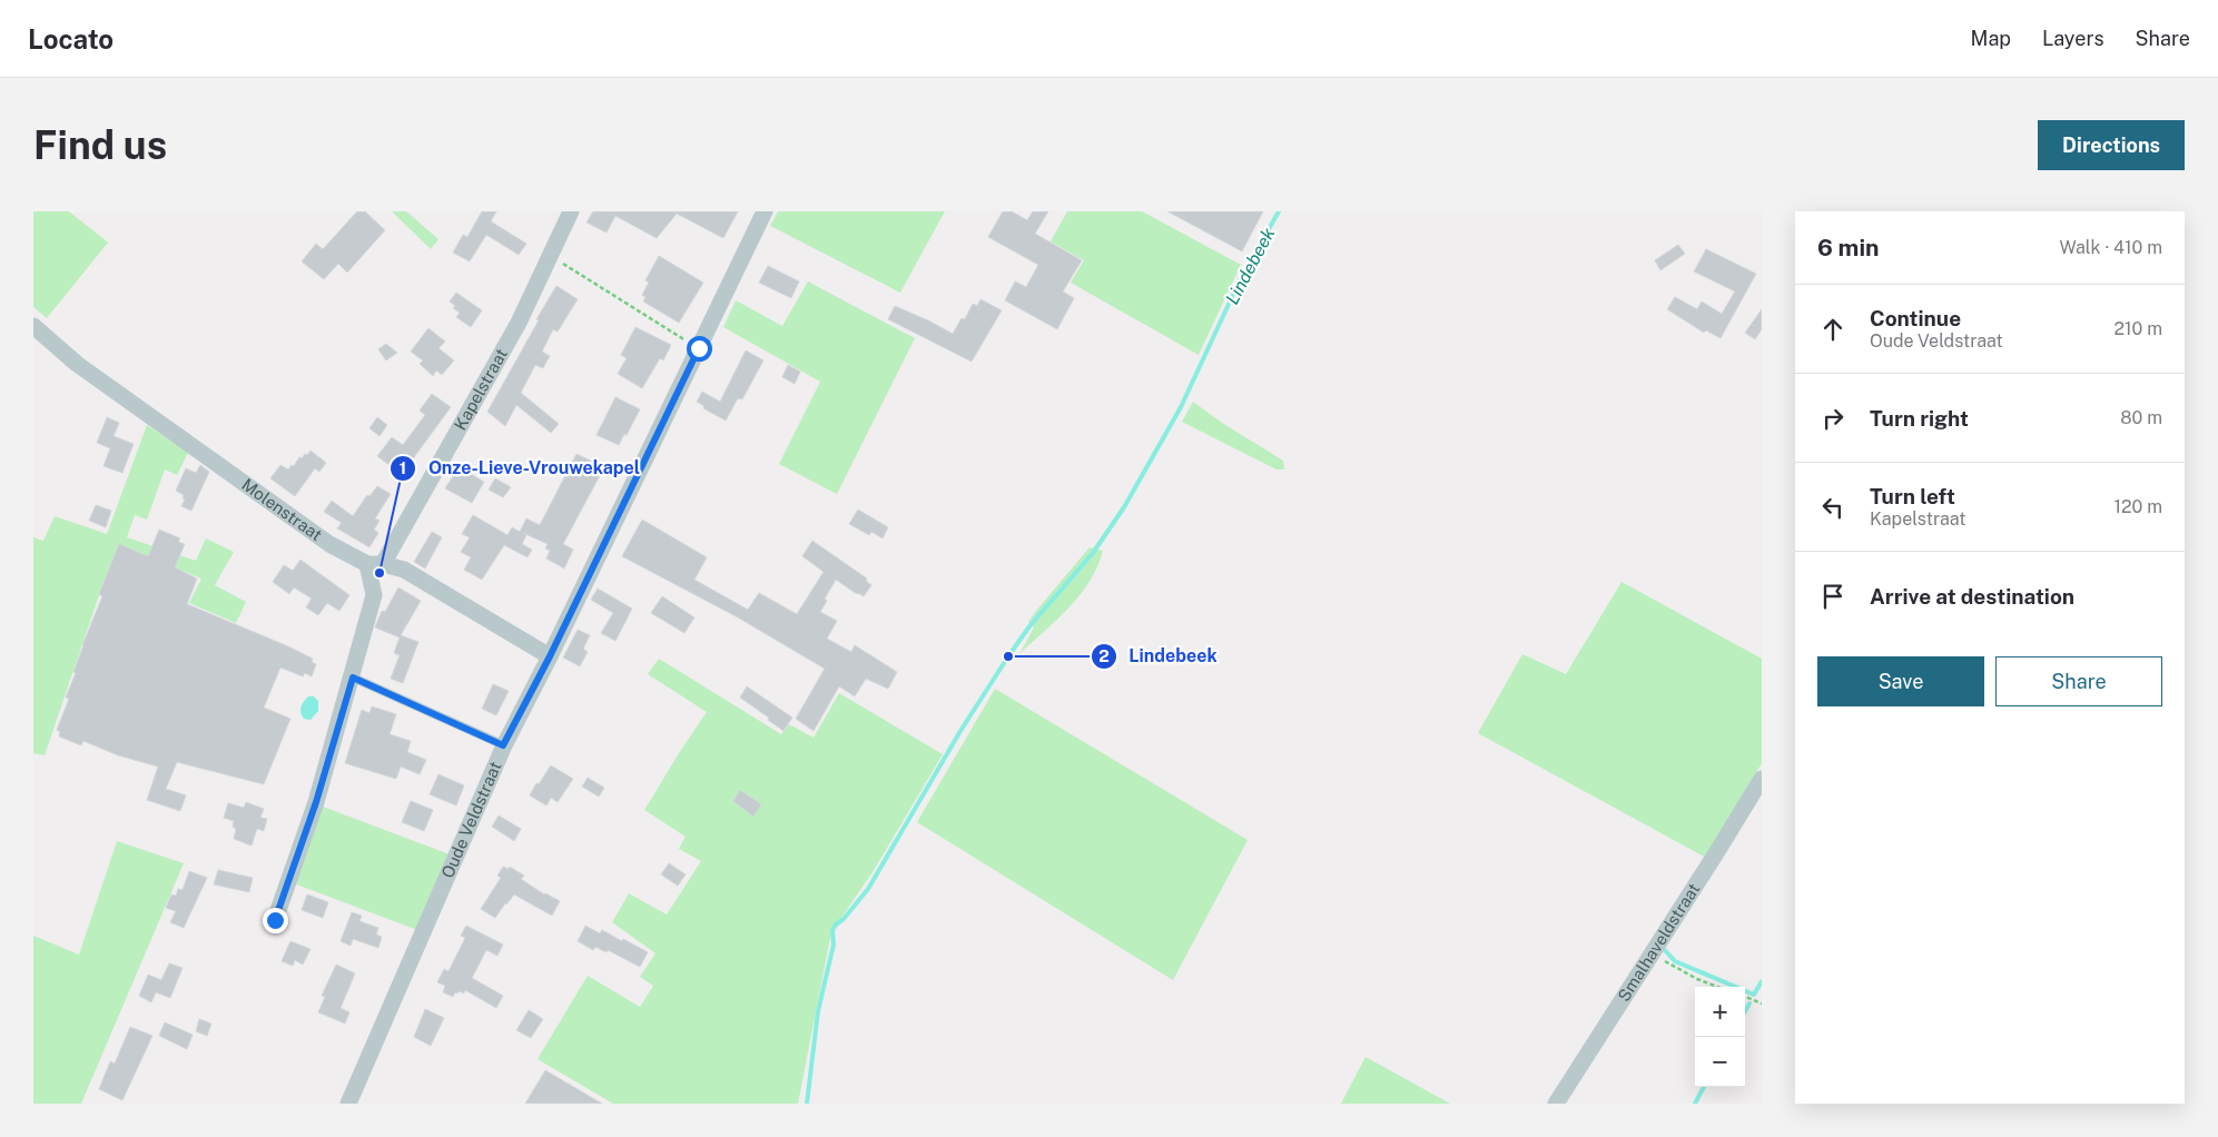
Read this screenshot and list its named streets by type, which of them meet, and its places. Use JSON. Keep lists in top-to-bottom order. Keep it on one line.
{"streets":{"street":["Kapelstraat","Molenstraat","Oude Veldstraat","Smalhaveldstraat"]},"crossings":[["Kapelstraat","Molenstraat"],["Molenstraat","Oude Veldstraat"]],"water":["Lindebeek"],"places":["Onze-Lieve-Vrouwekapel","Lindebeek"],"page":{"header":"Locato","nav":["Map","Layers","Share"],"buttons":["Directions",["Save","Share"]],"title":"Find us","heading":["6 min","Walk · 410 m"],"list":[["Continue","Oude Veldstraat","210 m"],["Turn right","80 m"],["Turn left","Kapelstraat","120 m"],"Arrive at destination"],"map_buttons":["+","−"]}}
